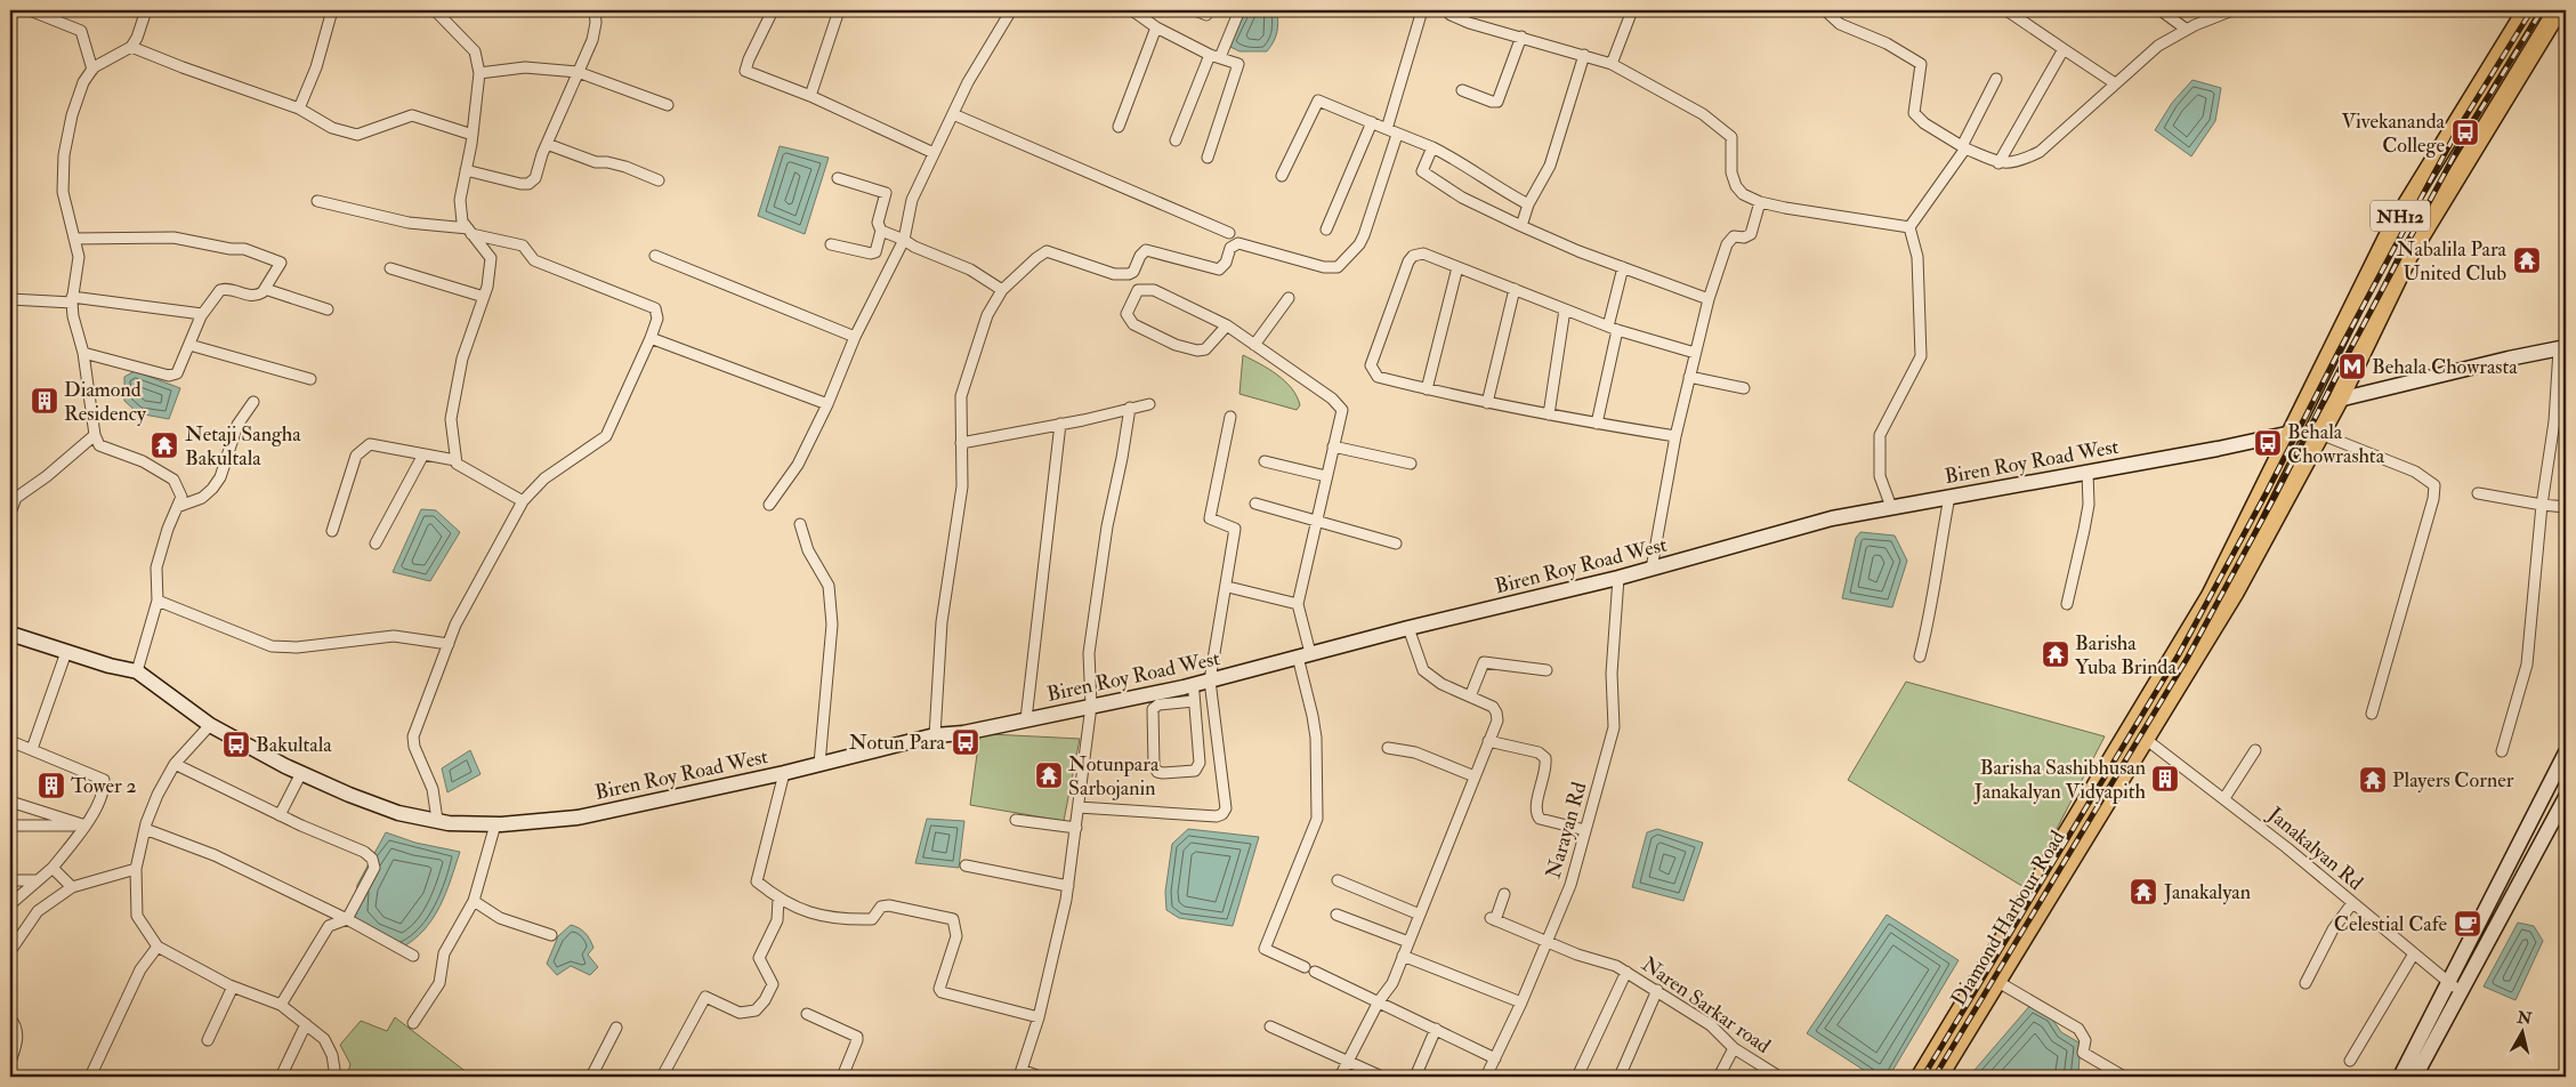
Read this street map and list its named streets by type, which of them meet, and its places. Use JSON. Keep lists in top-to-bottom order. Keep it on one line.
{"streets":{"highway":["NH12","Diamond Harbour Road"],"main road":["Biren Roy Road West"],"street":["Narayan Rd","Janakalyan Rd","Naren Sarkar road"]},"crossings":[["Biren Roy Road West","Narayan Rd"],["Biren Roy Road West","Diamond Harbour Road"],["Narayan Rd","Naren Sarkar road"],["Janakalyan Rd","Diamond Harbour Road"]],"places":{"bus stop":["Vivekananda College","Behala Chowrashta","Notun Para","Bakultala"],"temple":["Nabalila Para United Club","Netaji Sangha Bakultala","Barisha Yuba Brinda","Notunpara Sarbojanin","Players Corner","Janakalyan"],"metro station":["Behala Chowrasta"],"building":["Diamond Residency","Barisha Sashibhusan Janakalyan Vidyapith","Tower 2"],"cafe":["Celestial Cafe"]},"north":"top"}
